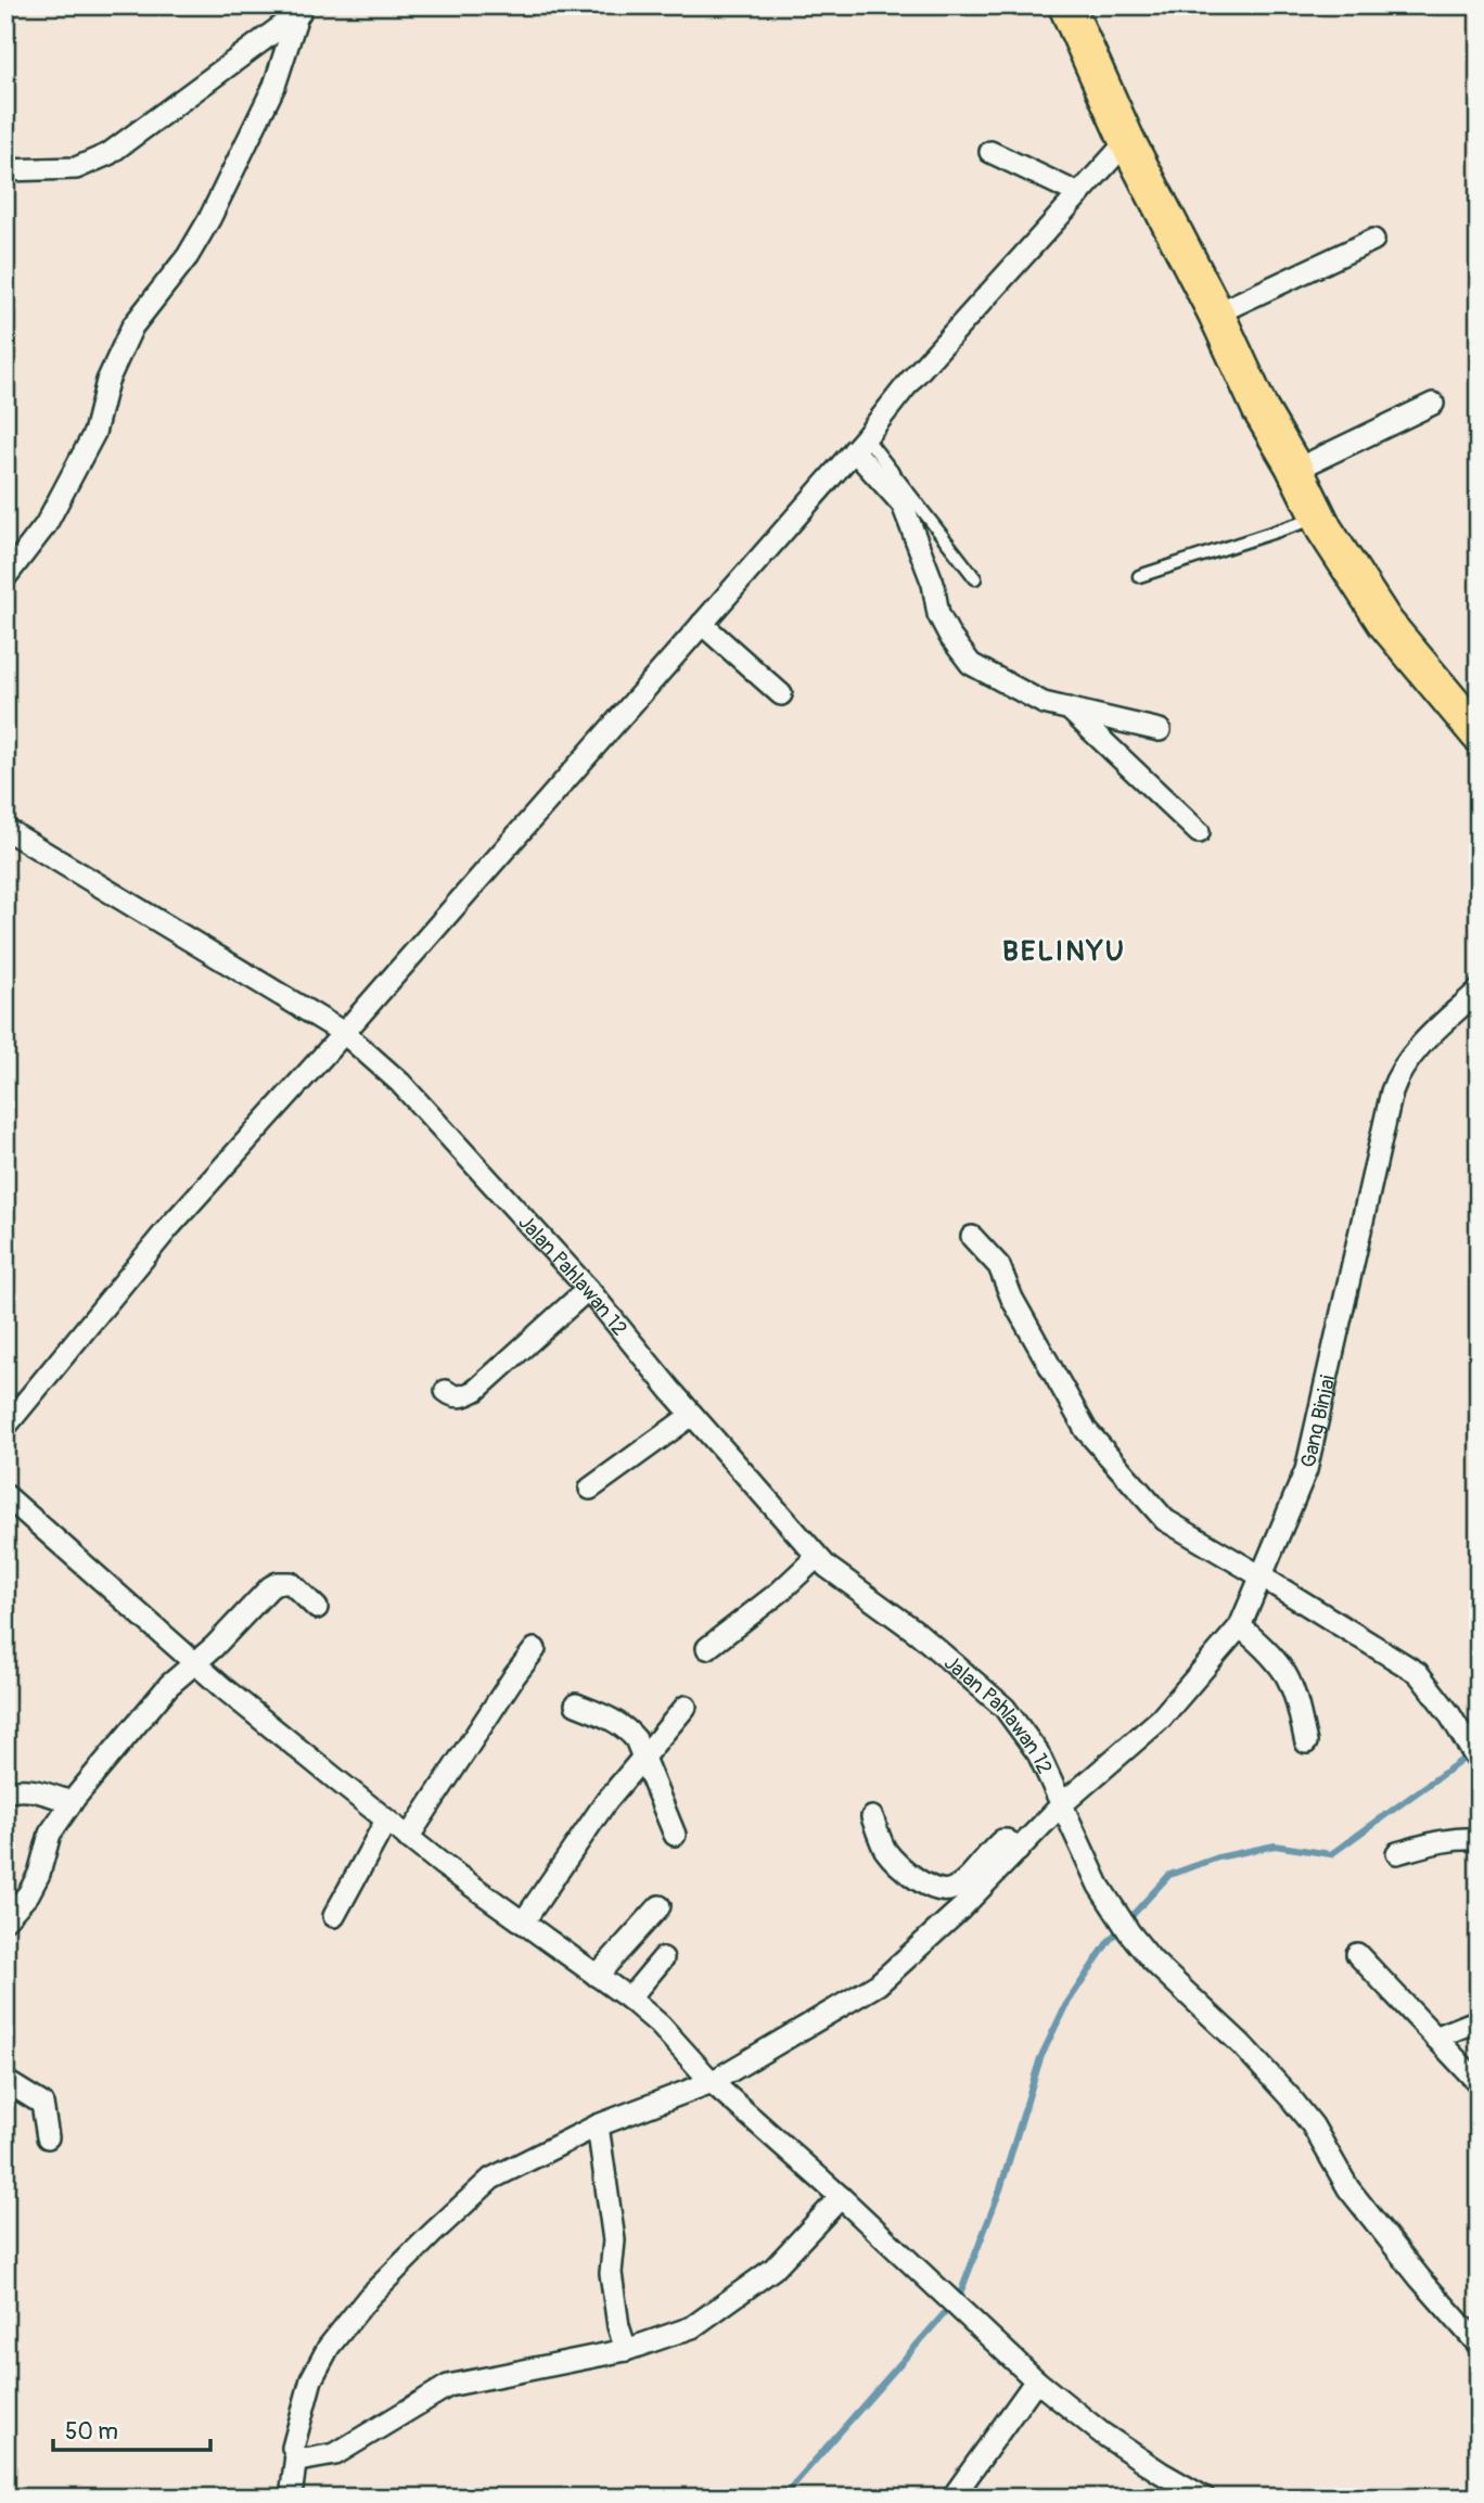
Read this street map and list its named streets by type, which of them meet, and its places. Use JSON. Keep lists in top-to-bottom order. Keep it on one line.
{"streets":{"street":["Jalan Pahlawan 12","Gang Binjai"]},"crossings":[["Jalan Pahlawan 12","Gang Binjai"]],"districts":["BELINYU"],"scale_bar":"50 m"}
